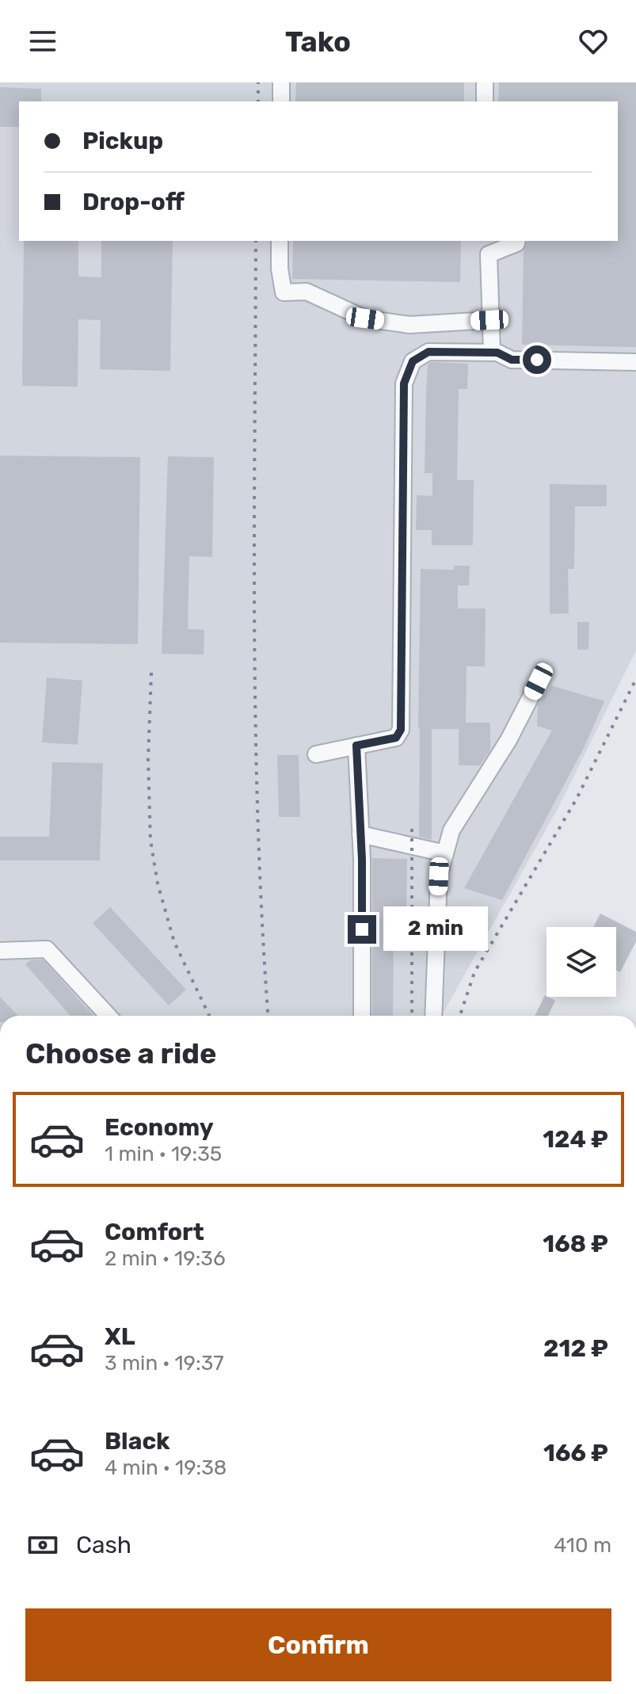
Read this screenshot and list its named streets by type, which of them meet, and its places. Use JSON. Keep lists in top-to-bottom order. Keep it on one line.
{"page":{"header":"Tako","banner":["Pickup","Drop-off"],"bubble":"2 min","heading":"Choose a ride","list":[{"name":"Economy","note":"1 min · 19:35","value":"124 ₽"},{"name":"Comfort","note":"2 min · 19:36","value":"168 ₽"},{"name":"XL","note":"3 min · 19:37","value":"212 ₽"},{"name":"Black","note":"4 min · 19:38","value":"166 ₽"}],"pay":["Cash","410 m"],"buttons":"Confirm"}}
